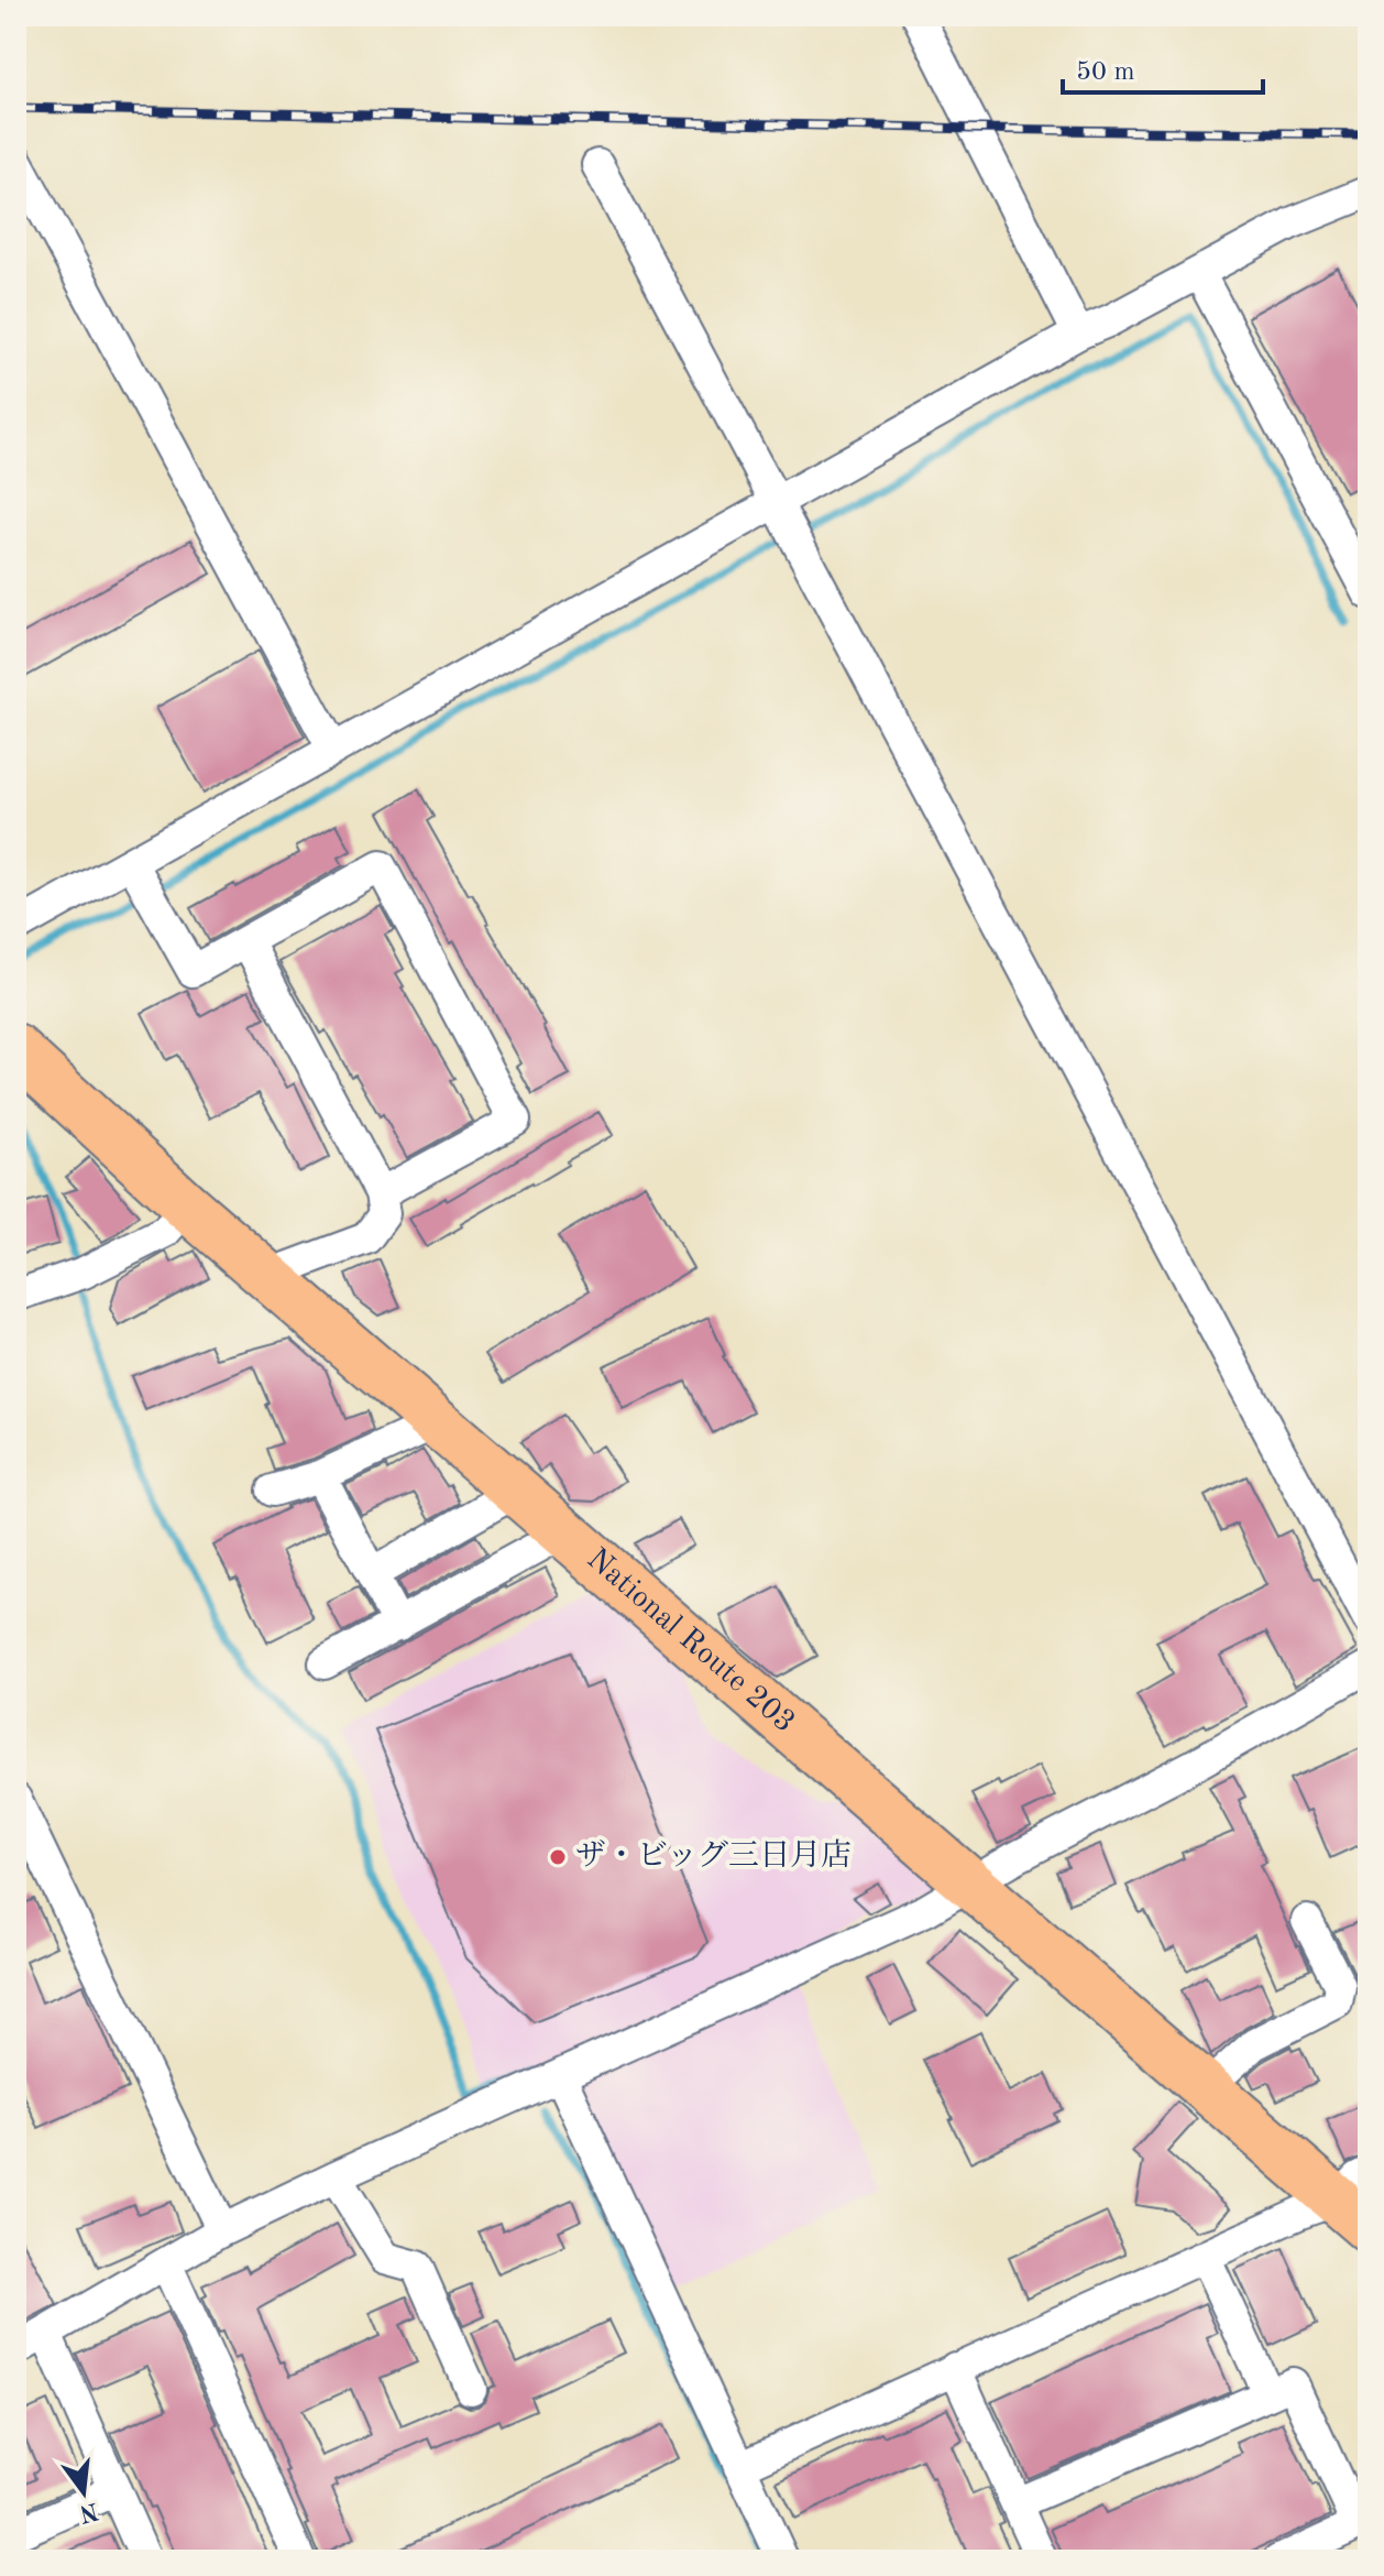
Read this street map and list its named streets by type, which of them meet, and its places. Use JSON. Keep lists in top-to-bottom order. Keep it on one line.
{"streets":{"highway":["National Route 203"]},"places":["ザ・ビッグ三日月店"],"scale_bar":"50 m","north":"bottom"}
